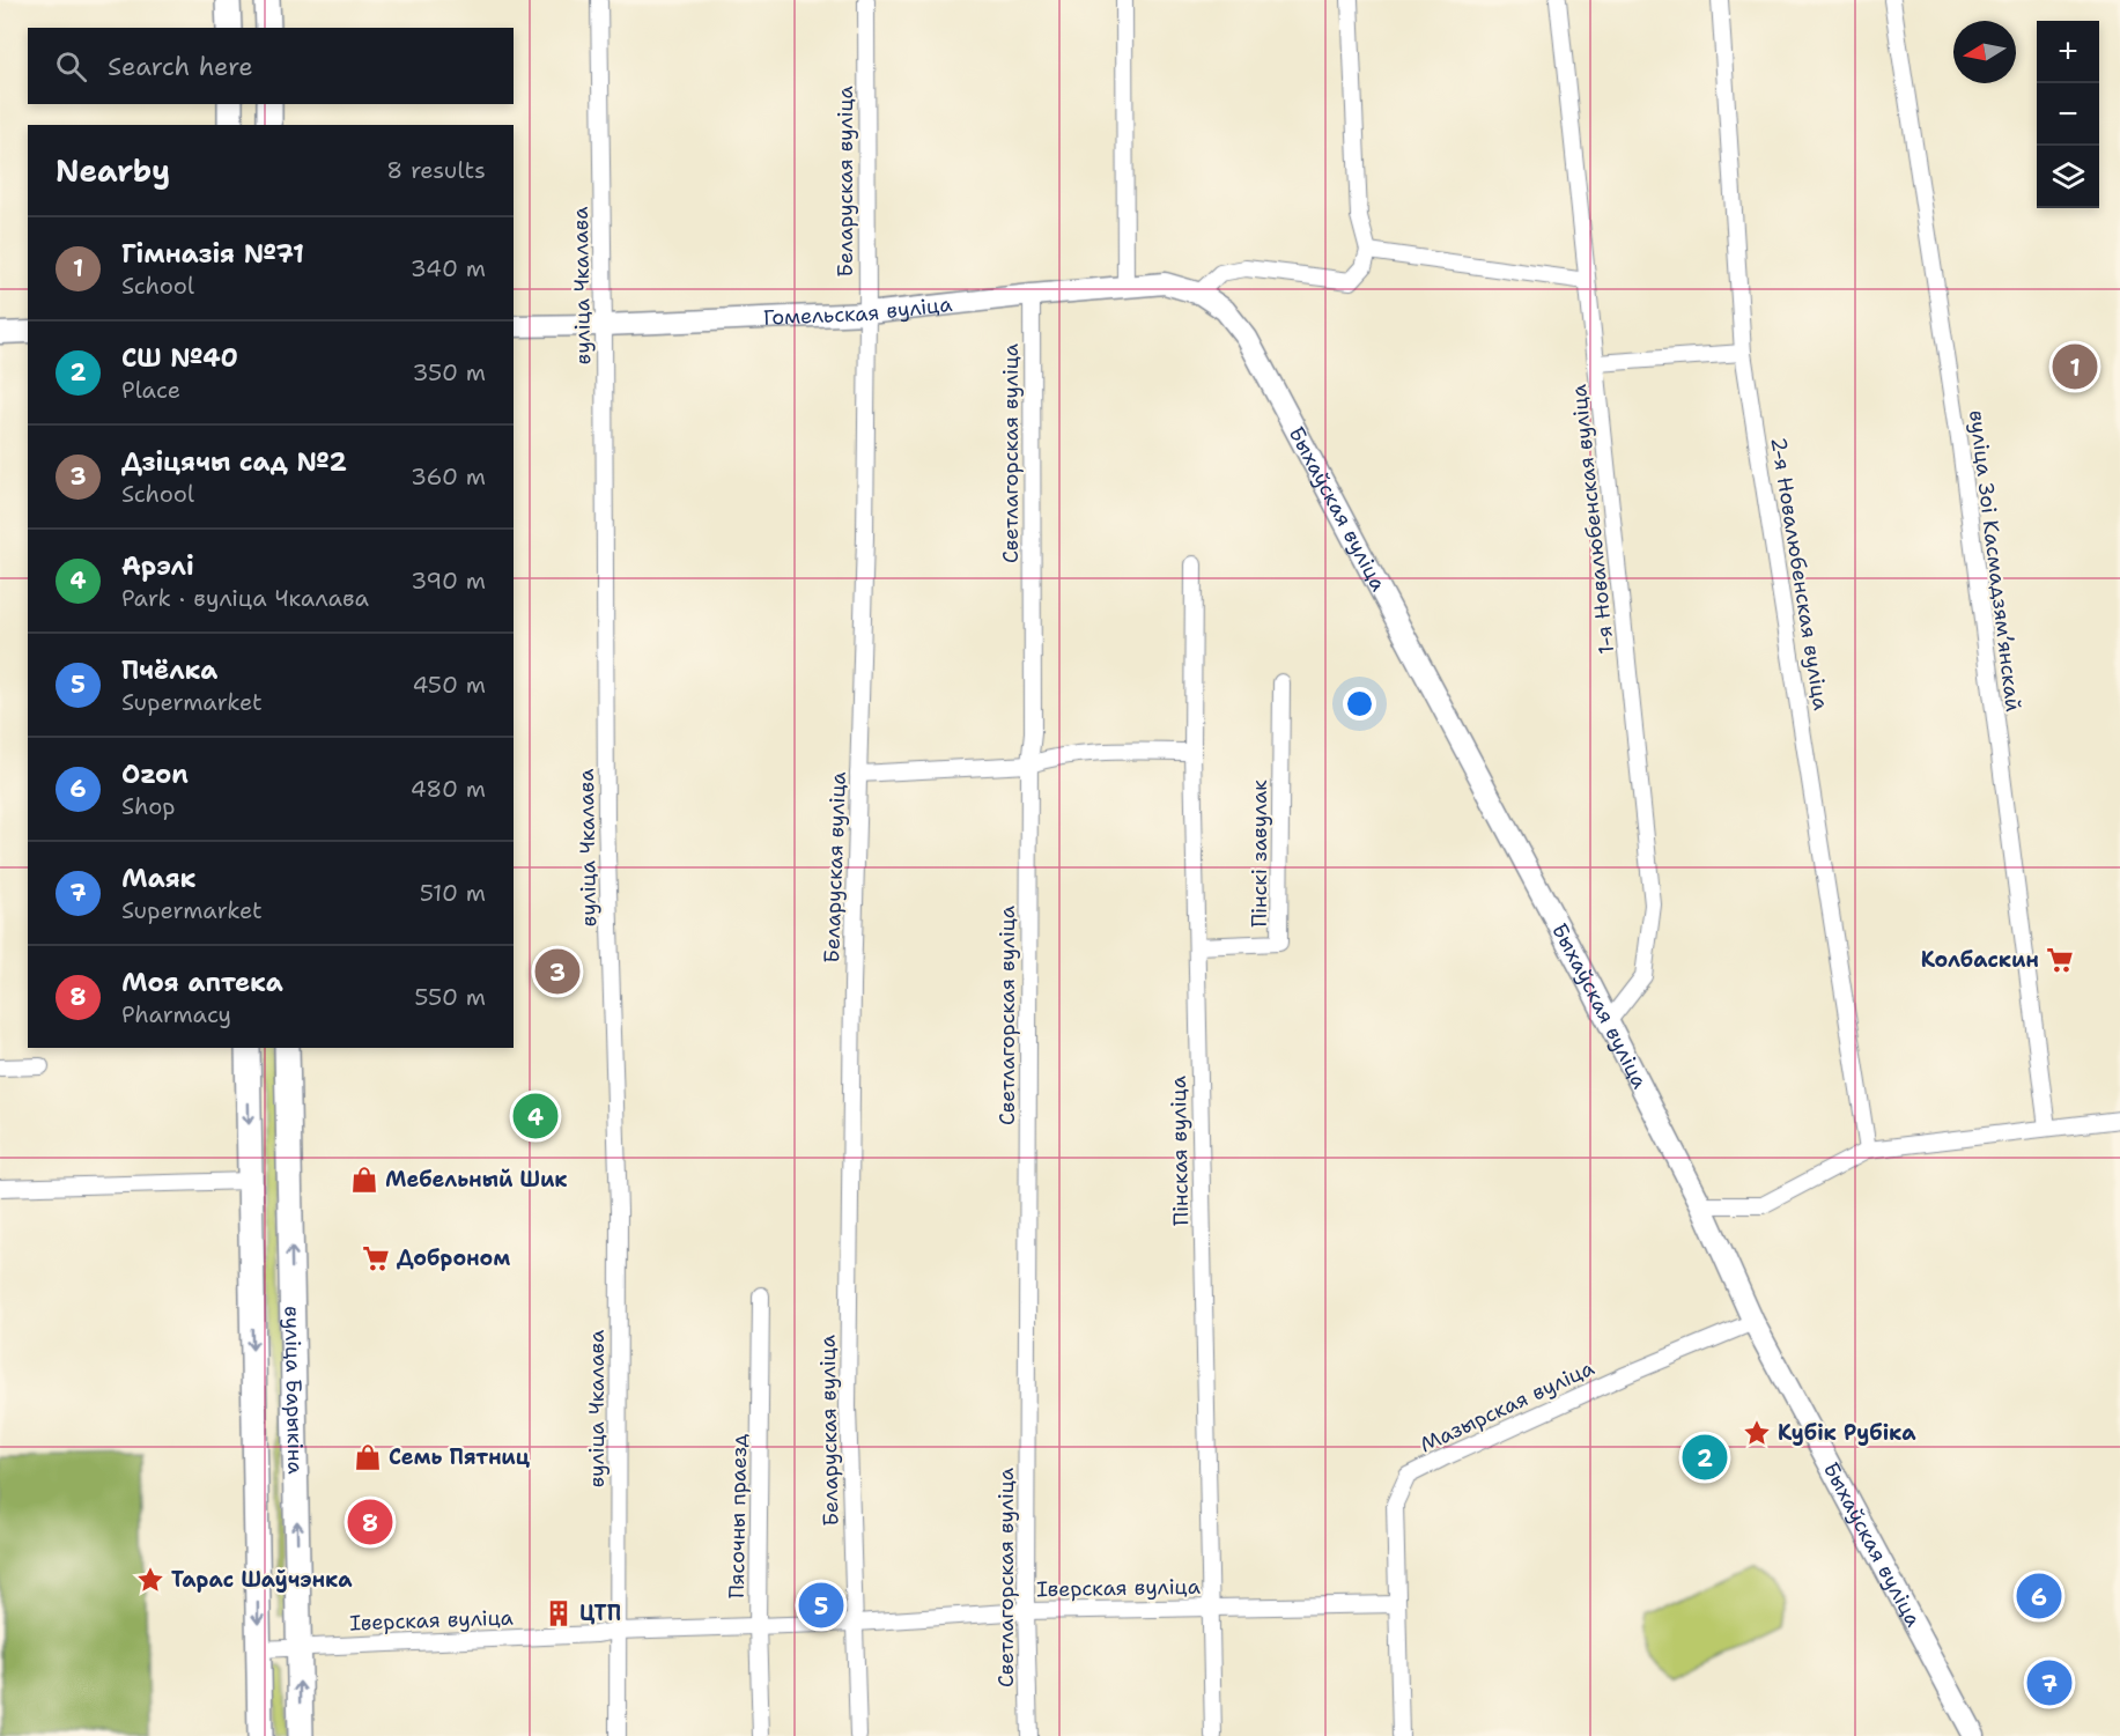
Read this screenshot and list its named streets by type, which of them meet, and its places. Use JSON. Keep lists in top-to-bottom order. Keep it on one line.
{"streets":{"main road":["Гомельская вуліца","Быхаўская вуліца","вуліца Барыкіна"],"street":["Беларуская вуліца","вуліца Чкалава","Светлагорская вуліца","1-я Новалюбенская вуліца","вуліца Зоі Касмадзямʼянскай","2-я Новалюбенская вуліца","Пінскі завулак","Пінская вуліца","Мазырская вуліца","Пясочны праезд","Іверская вуліца"]},"crossings":[["Беларуская вуліца","Гомельская вуліца"],["Беларуская вуліца","Іверская вуліца"],["вуліца Чкалава","Гомельская вуліца"],["вуліца Чкалава","Іверская вуліца"],["Гомельская вуліца","Светлагорская вуліца"],["Гомельская вуліца","Быхаўская вуліца"],["Светлагорская вуліца","Іверская вуліца"],["Быхаўская вуліца","1-я Новалюбенская вуліца"],["Быхаўская вуліца","Мазырская вуліца"],["Пінскі завулак","Пінская вуліца"],["Пінская вуліца","Іверская вуліца"],["вуліца Барыкіна","Іверская вуліца"],["Мазырская вуліца","Іверская вуліца"],["Пясочны праезд","Іверская вуліца"]],"places":{"supermarket":["Колбаскин","Доброном"],"shop":["Мебельный Шик","Семь Пятниц"],"place":["Кубік Рубіка","Тарас Шаўчэнка"],"building":["ЦТП"]},"north":"left","page":{"map_buttons":["+","−"],"search":"Search here","heading":["Nearby","8 results"],"list":[{"mark":"1","name":"Гімназія №71","note":"School","value":"340 m"},{"mark":"2","name":"СШ №40","note":"Place","value":"350 m"},{"mark":"3","name":"Дзіцячы сад №2","note":"School","value":"360 m"},{"mark":"4","name":"Арэлі","note":"Park · вуліца Чкалава","value":"390 m"},{"mark":"5","name":"Пчёлка","note":"Supermarket","value":"450 m"},{"mark":"6","name":"Ozon","note":"Shop","value":"480 m"},{"mark":"7","name":"Маяк","note":"Supermarket","value":"510 m"},{"mark":"8","name":"Моя аптека","note":"Pharmacy","value":"550 m"}],"pins":["1","3","4","2","8","6","5","7"]}}
